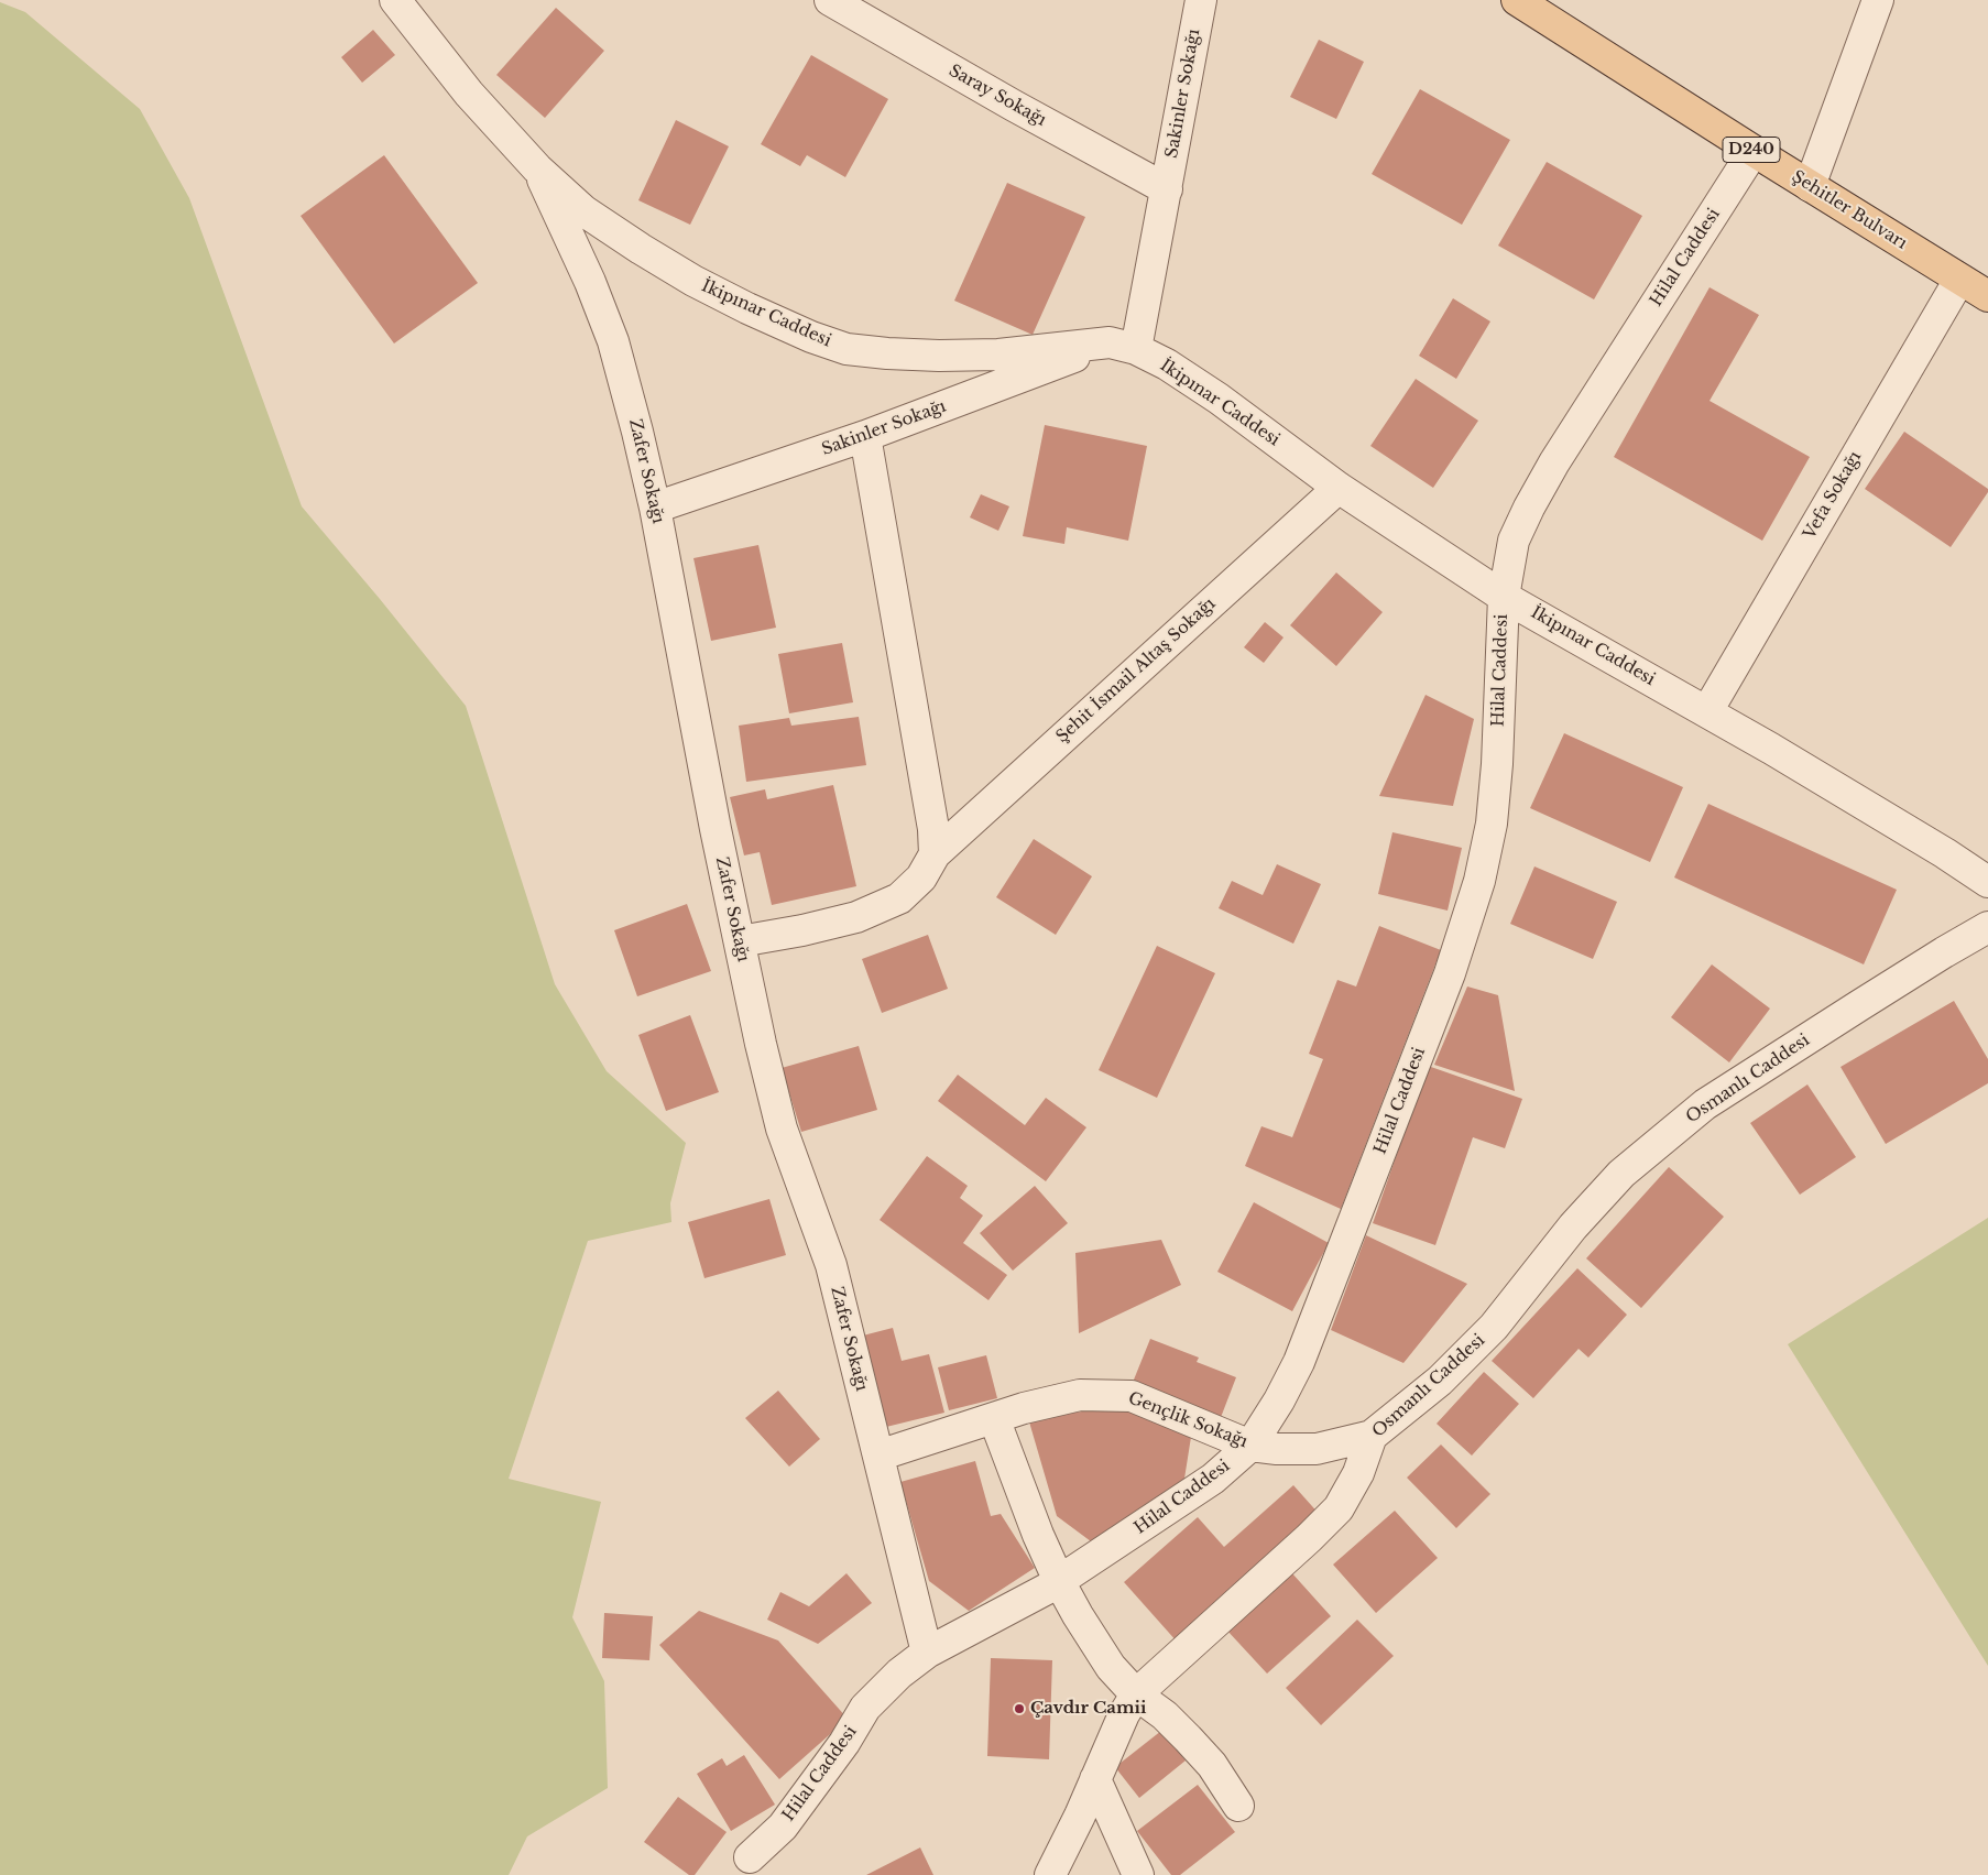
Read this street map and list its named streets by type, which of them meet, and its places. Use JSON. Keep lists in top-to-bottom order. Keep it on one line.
{"streets":{"main road":["D240","Şehitler Bulvarı"],"street":["Sakinler Sokağı","Saray Sokağı","Hilal Caddesi","İkipınar Caddesi","Zafer Sokağı","Vefa Sokağı","Şehit İsmail Altaş Sokağı","Osmanlı Caddesi","Gençlik Sokağı"]},"crossings":[["Sakinler Sokağı","Saray Sokağı"],["Sakinler Sokağı","İkipınar Caddesi"],["Sakinler Sokağı","Zafer Sokağı"],["Şehitler Bulvarı","Hilal Caddesi"],["Şehitler Bulvarı","Vefa Sokağı"],["Hilal Caddesi","İkipınar Caddesi"],["Hilal Caddesi","Zafer Sokağı"],["Hilal Caddesi","Gençlik Sokağı"],["İkipınar Caddesi","Zafer Sokağı"],["İkipınar Caddesi","Vefa Sokağı"],["İkipınar Caddesi","Şehit İsmail Altaş Sokağı"],["Zafer Sokağı","Gençlik Sokağı"],["Osmanlı Caddesi","Gençlik Sokağı"]],"places":["Çavdır Camii"]}
